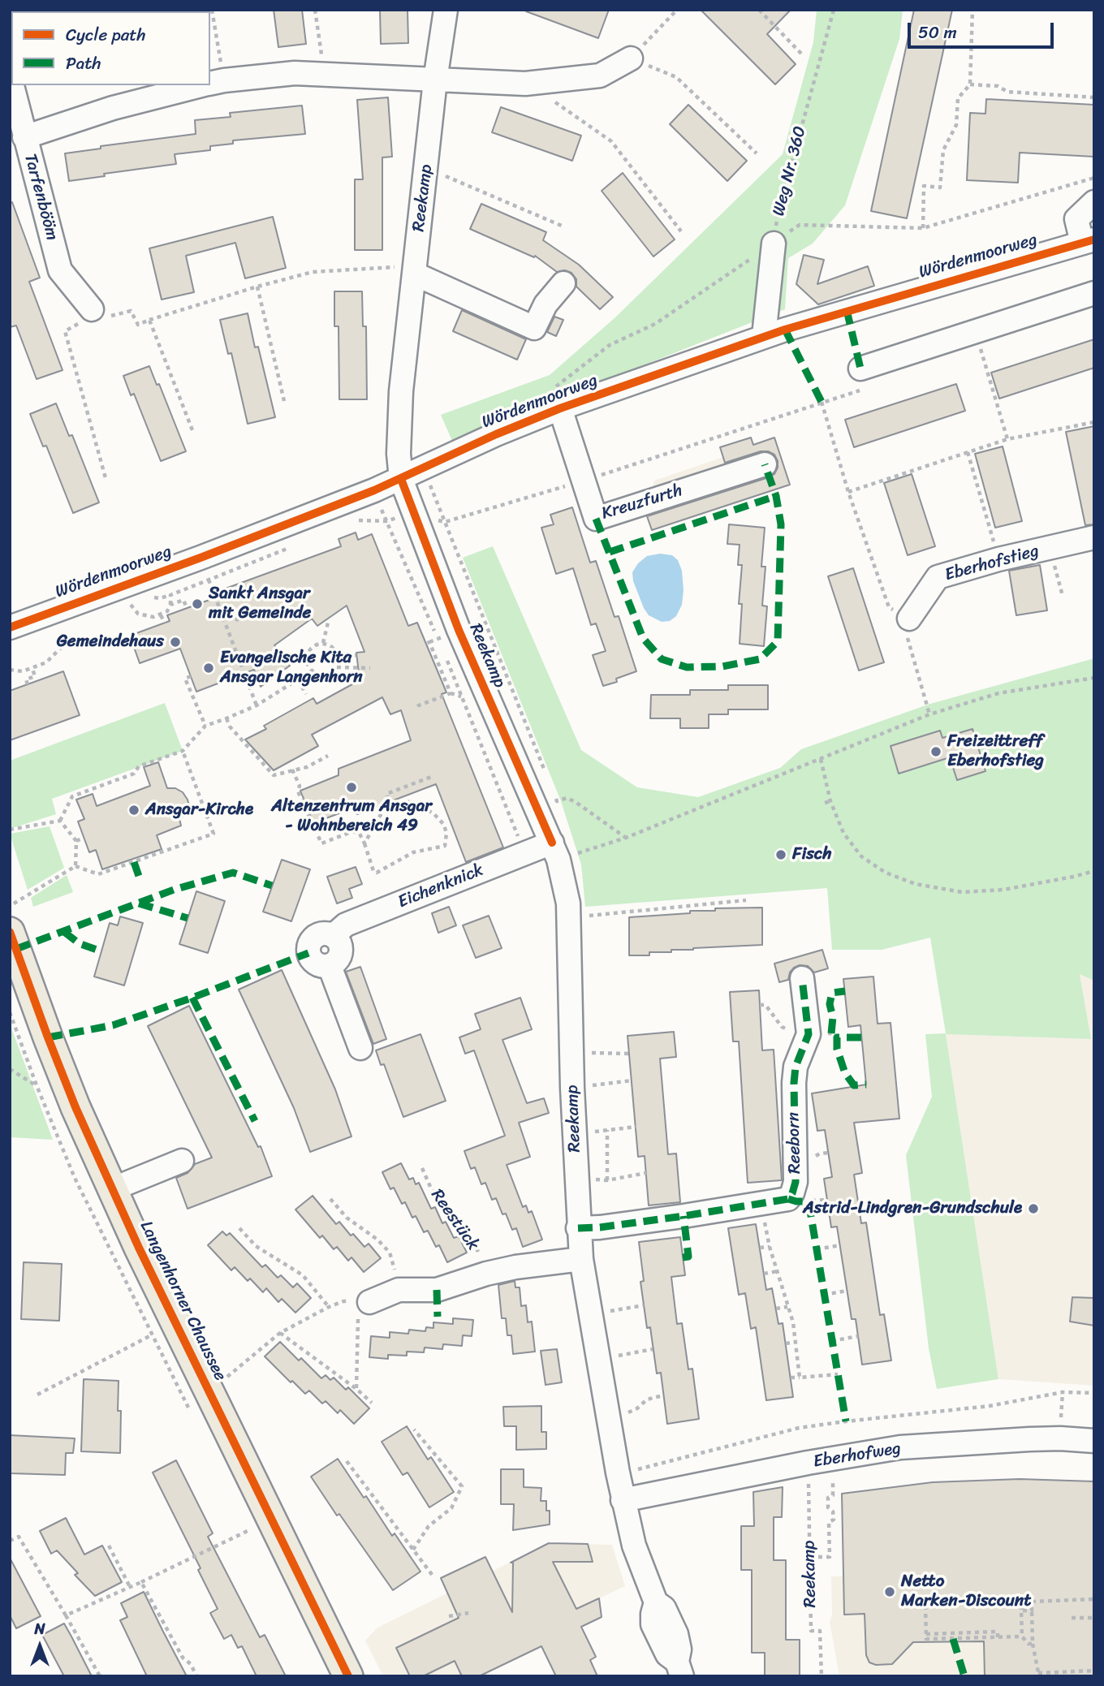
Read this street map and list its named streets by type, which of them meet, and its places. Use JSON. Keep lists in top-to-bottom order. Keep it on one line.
{"streets":{"main road":["Langenhorner Chaussee"],"street":["Tarfenbööm","Reekamp","Wördenmoorweg","Kreuzfurth","Eberhofstieg","Eichenknick","Reeborn","Reestück","Eberhofweg"],"path":["Weg Nr. 360"]},"crossings":[["Reekamp","Wördenmoorweg"],["Reekamp","Eichenknick"],["Reekamp","Reeborn"],["Reekamp","Reestück"],["Reekamp","Eberhofweg"],["Wördenmoorweg","Kreuzfurth"]],"places":["Sankt Ansgar mit Gemeinde","Gemeindehaus","Evangelische Kita Ansgar Langenhorn","Freizeittreff Eberhofstieg","Altenzentrum Ansgar - Wohnbereich 49","Ansgar-Kirche","Fisch","Astrid-Lindgren-Grundschule","Netto Marken-Discount"],"legend":["Cycle path","Path"],"scale_bar":"50 m","north":"top"}
